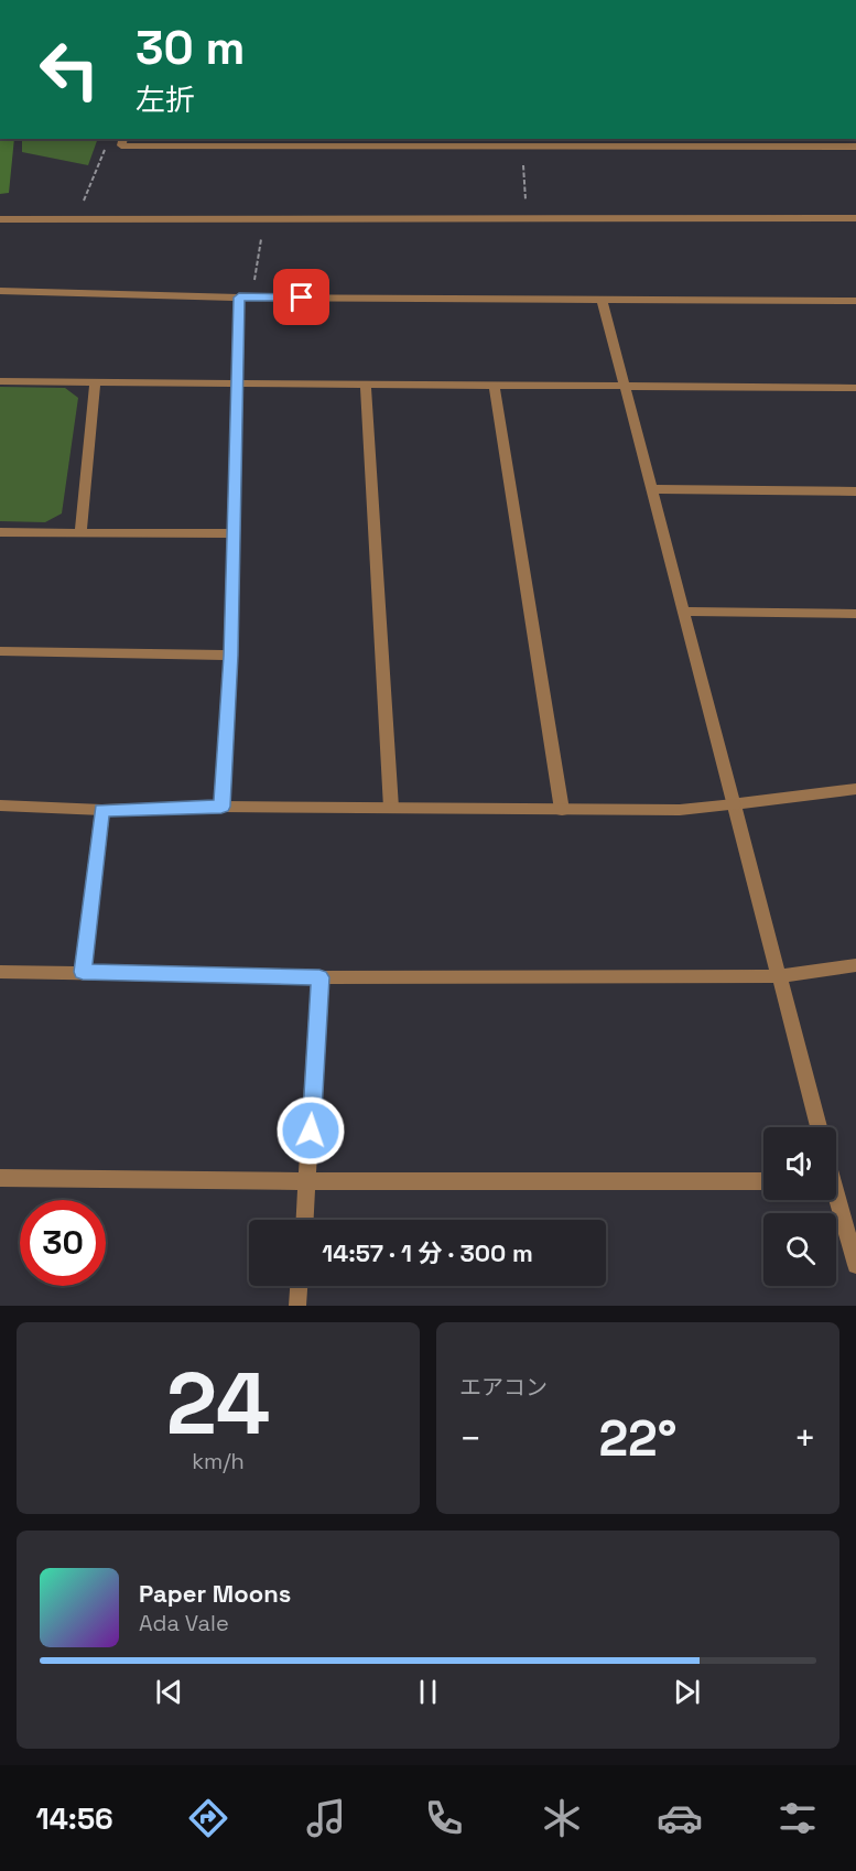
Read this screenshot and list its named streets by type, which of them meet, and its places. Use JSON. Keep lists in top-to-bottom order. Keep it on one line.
{"page":{"turn":["30 m","左折"],"limit":"30","trip":"14:57 · 1 分 · 300 m","tile":[["24","km/h"],"エアコン"],"heat":["−","22°","+"],"song":["Paper Moons","Ada Vale"],"tabs":"14:56"}}
